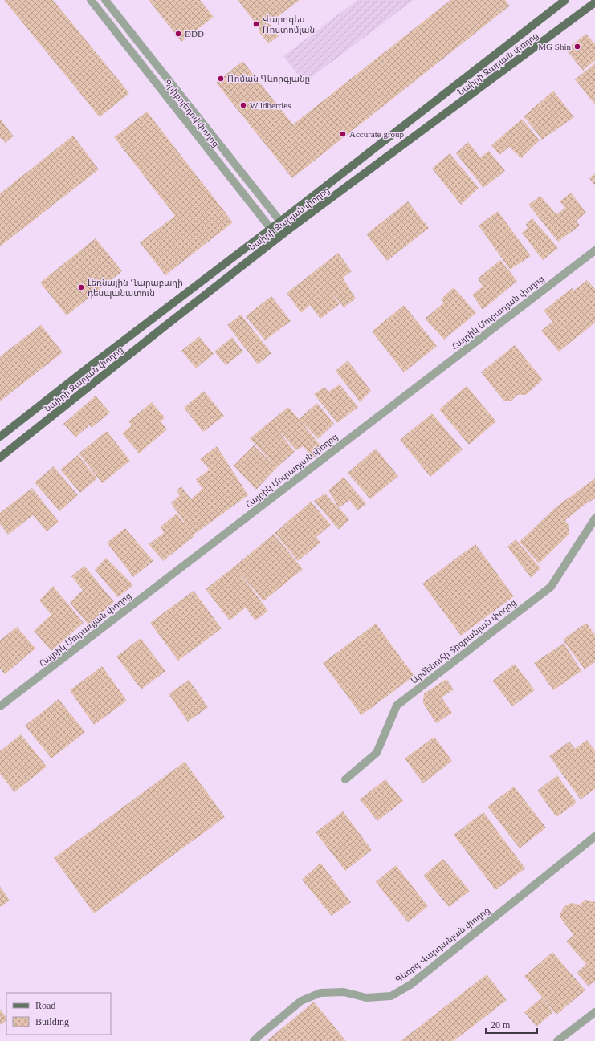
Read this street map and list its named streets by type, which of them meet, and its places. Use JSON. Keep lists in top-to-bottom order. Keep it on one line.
{"streets":{"main road":["Նաիրի Զարյան փողոց"],"street":["Գրիբոյեդով փողոց","Հայրիկ Մուրադյան փողոց","Արմենուհի Տիգրանյան փողոց","Գևորգ Վարդանյան փողոց"]},"crossings":[["Նաիրի Զարյան փողոց","Գրիբոյեդով փողոց"]],"places":["Վարդգես Ռոստոմյան","DDD","MG Shin","Ռոման Գևորգյանը","Wildberries","Accurate group","Լեռնային Ղարաբաղի դեսպանատուն"],"legend":["Road","Building"],"scale_bar":"20 m"}
